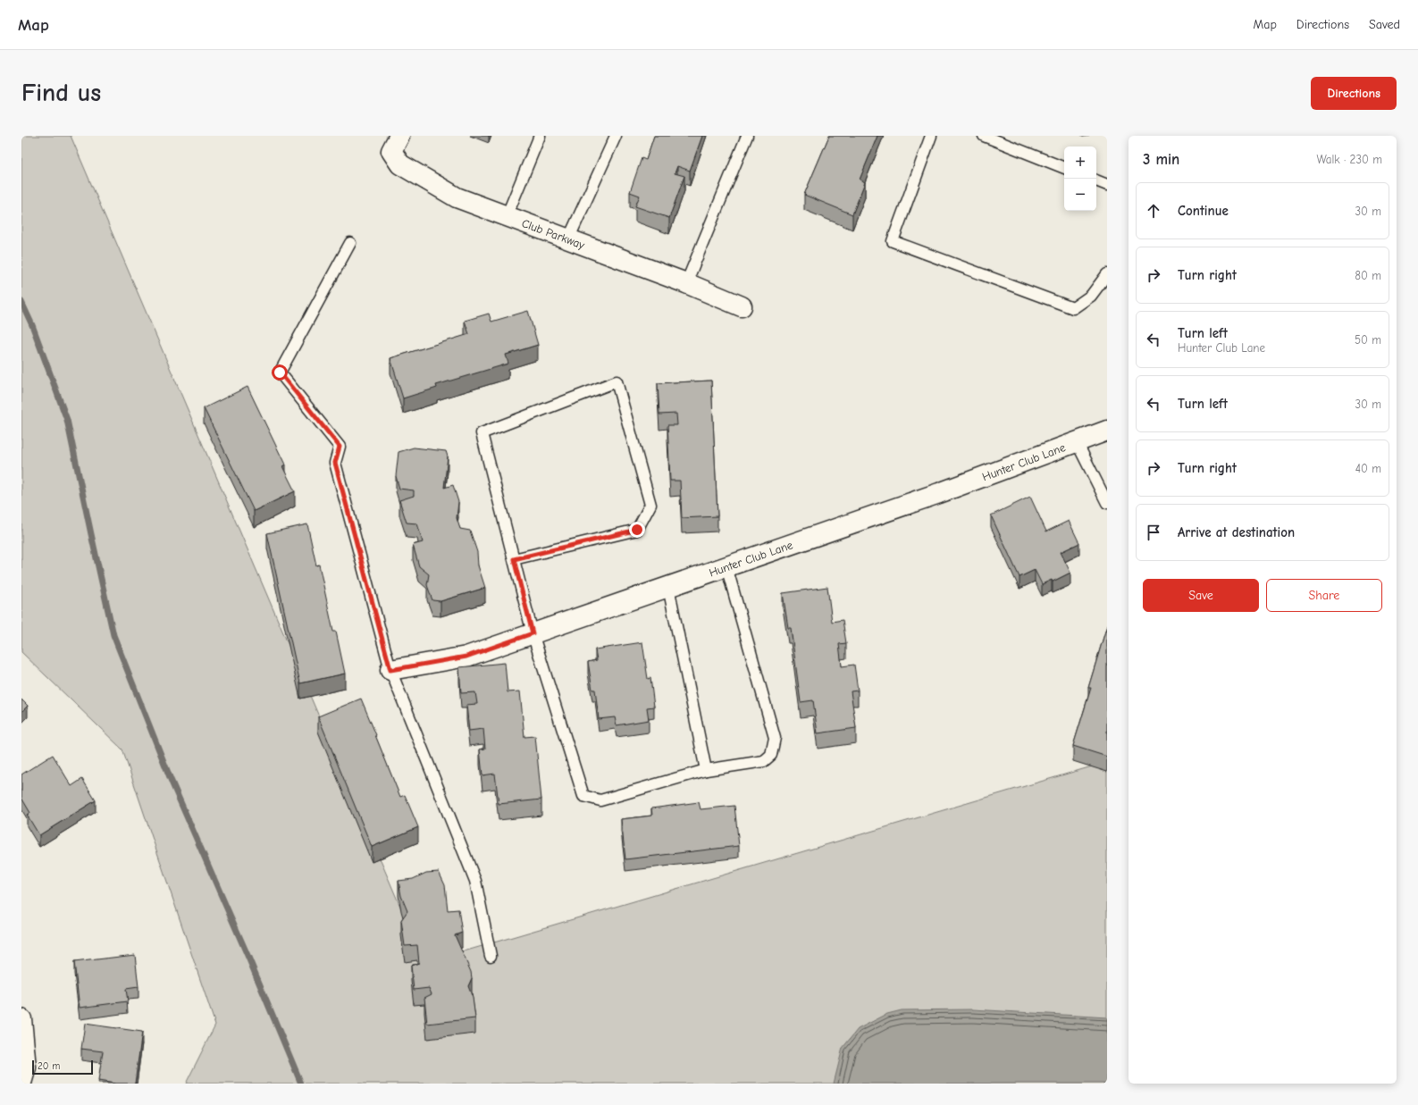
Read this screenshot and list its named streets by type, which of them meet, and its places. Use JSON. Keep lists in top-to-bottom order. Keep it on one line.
{"streets":{"street":["Club Parkway","Hunter Club Lane"]},"scale_bar":"20 m","page":{"header":"Map","nav":["Map","Directions","Saved"],"buttons":["Directions",["Save","Share"]],"title":"Find us","heading":["3 min","Walk · 230 m"],"map_buttons":["+","−"],"list":[["Continue","30 m"],["Turn right","80 m"],["Turn left","Hunter Club Lane","50 m"],["Turn left","30 m"],["Turn right","40 m"],"Arrive at destination"],"scale":"20 m"}}
